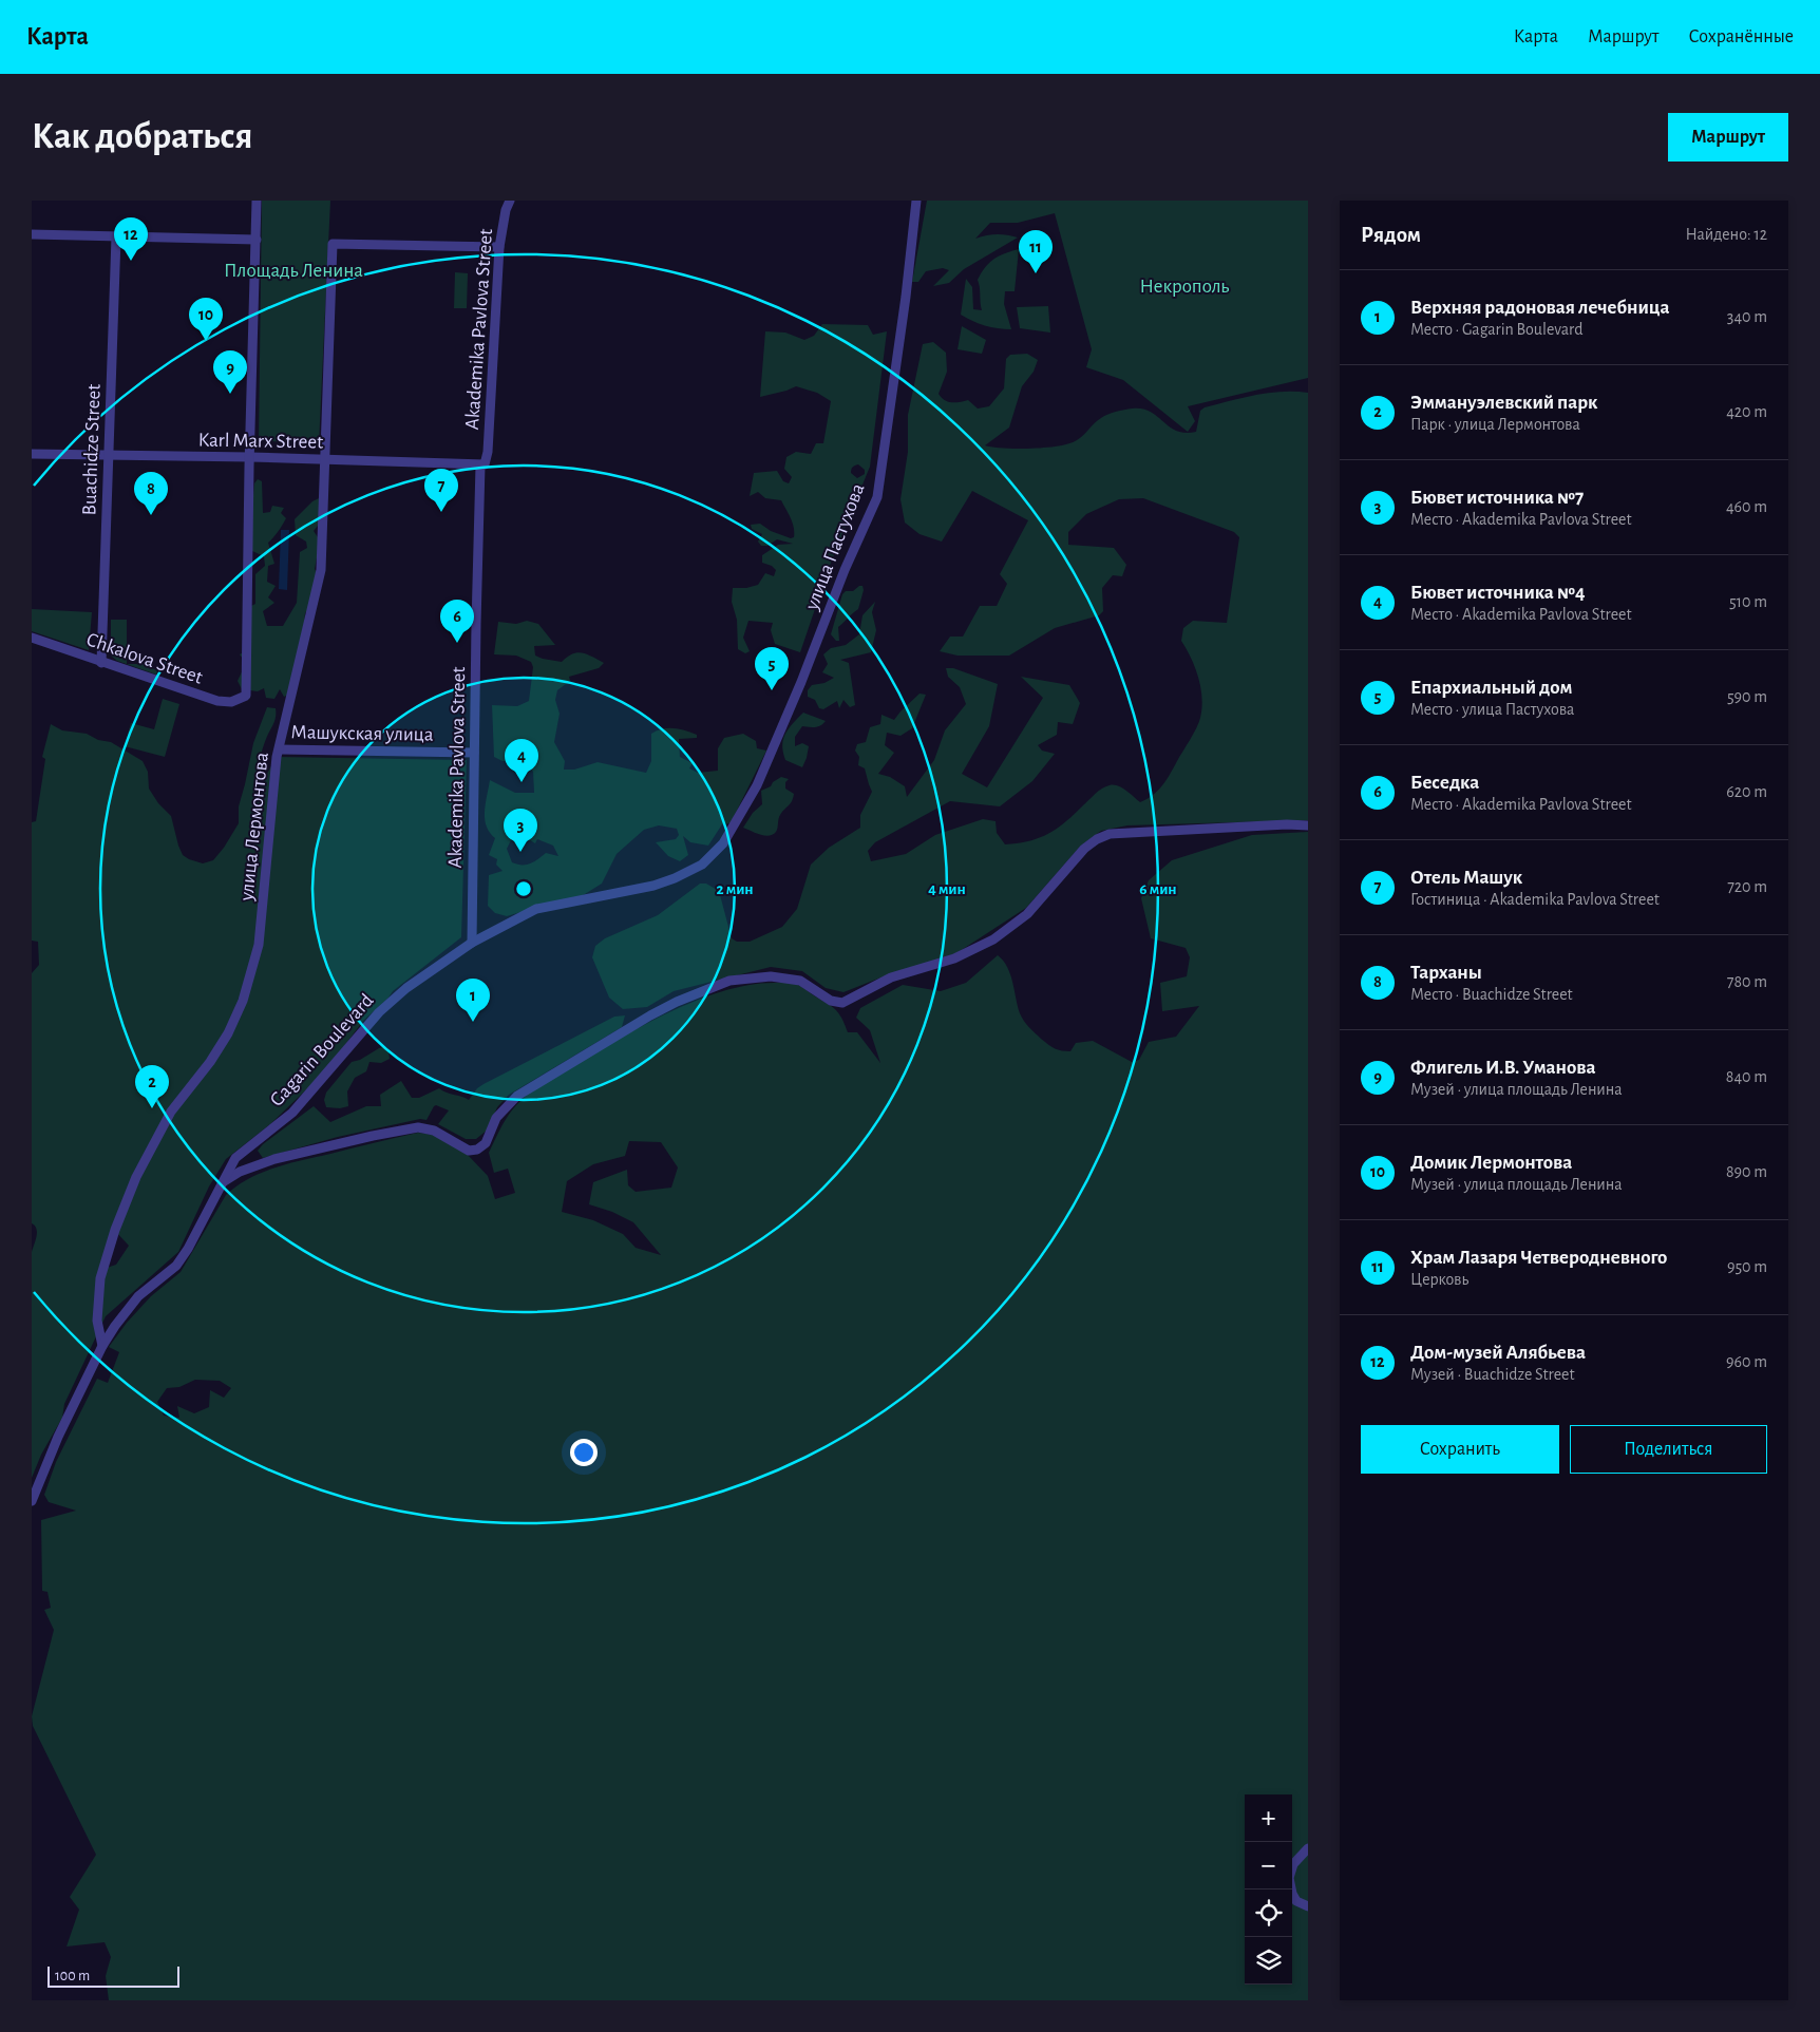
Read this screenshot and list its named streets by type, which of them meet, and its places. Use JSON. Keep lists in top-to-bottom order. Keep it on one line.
{"streets":{"street":["Akademika Pavlova Street","Karl Marx Street","Buachidze Street","улица Пастухова","Chkalova Street","Машукская улица","улица Лермонтова","Gagarin Boulevard"]},"crossings":[["Akademika Pavlova Street","Karl Marx Street"],["Akademika Pavlova Street","Машукская улица"],["Akademika Pavlova Street","улица Лермонтова"],["Akademika Pavlova Street","Gagarin Boulevard"],["Karl Marx Street","Buachidze Street"],["Karl Marx Street","Chkalova Street"],["Karl Marx Street","улица Лермонтова"],["Buachidze Street","Chkalova Street"],["улица Пастухова","Gagarin Boulevard"],["Машукская улица","улица Лермонтова"],["улица Лермонтова","Gagarin Boulevard"]],"parks":["Площадь Ленина","Некрополь"],"scale_bar":"100 m","page":{"header":"Карта","nav":["Карта","Маршрут","Сохранённые"],"buttons":["Маршрут",["Сохранить","Поделиться"]],"title":"Как добраться","heading":["Рядом","Найдено: 12"],"pins":["12","11","10","9","7","8","6","5","4","3","1","2"],"list":[{"mark":"1","name":"Верхняя радоновая лечебница","note":"Место · Gagarin Boulevard","value":"340 m"},{"mark":"2","name":"Эммануэлевский парк","note":"Парк · улица Лермонтова","value":"420 m"},{"mark":"3","name":"Бювет источника №7","note":"Место · Akademika Pavlova Street","value":"460 m"},{"mark":"4","name":"Бювет источника №4","note":"Место · Akademika Pavlova Street","value":"510 m"},{"mark":"5","name":"Епархиальный дом","note":"Место · улица Пастухова","value":"590 m"},{"mark":"6","name":"Беседка","note":"Место · Akademika Pavlova Street","value":"620 m"},{"mark":"7","name":"Отель Машук","note":"Гостиница · Akademika Pavlova Street","value":"720 m"},{"mark":"8","name":"Тарханы","note":"Место · Buachidze Street","value":"780 m"},{"mark":"9","name":"Флигель И.В. Уманова","note":"Музей · улица площадь Ленина","value":"840 m"},{"mark":"10","name":"Домик Лермонтова","note":"Музей · улица площадь Ленина","value":"890 m"},{"mark":"11","name":"Храм Лазаря Четверодневного","note":"Церковь","value":"950 m"},{"mark":"12","name":"Дом-музей Алябьева","note":"Музей · Buachidze Street","value":"960 m"}],"map_buttons":["+","−"],"scale":"100 m"},"rings":["2 мин","4 мин","6 мин"]}
